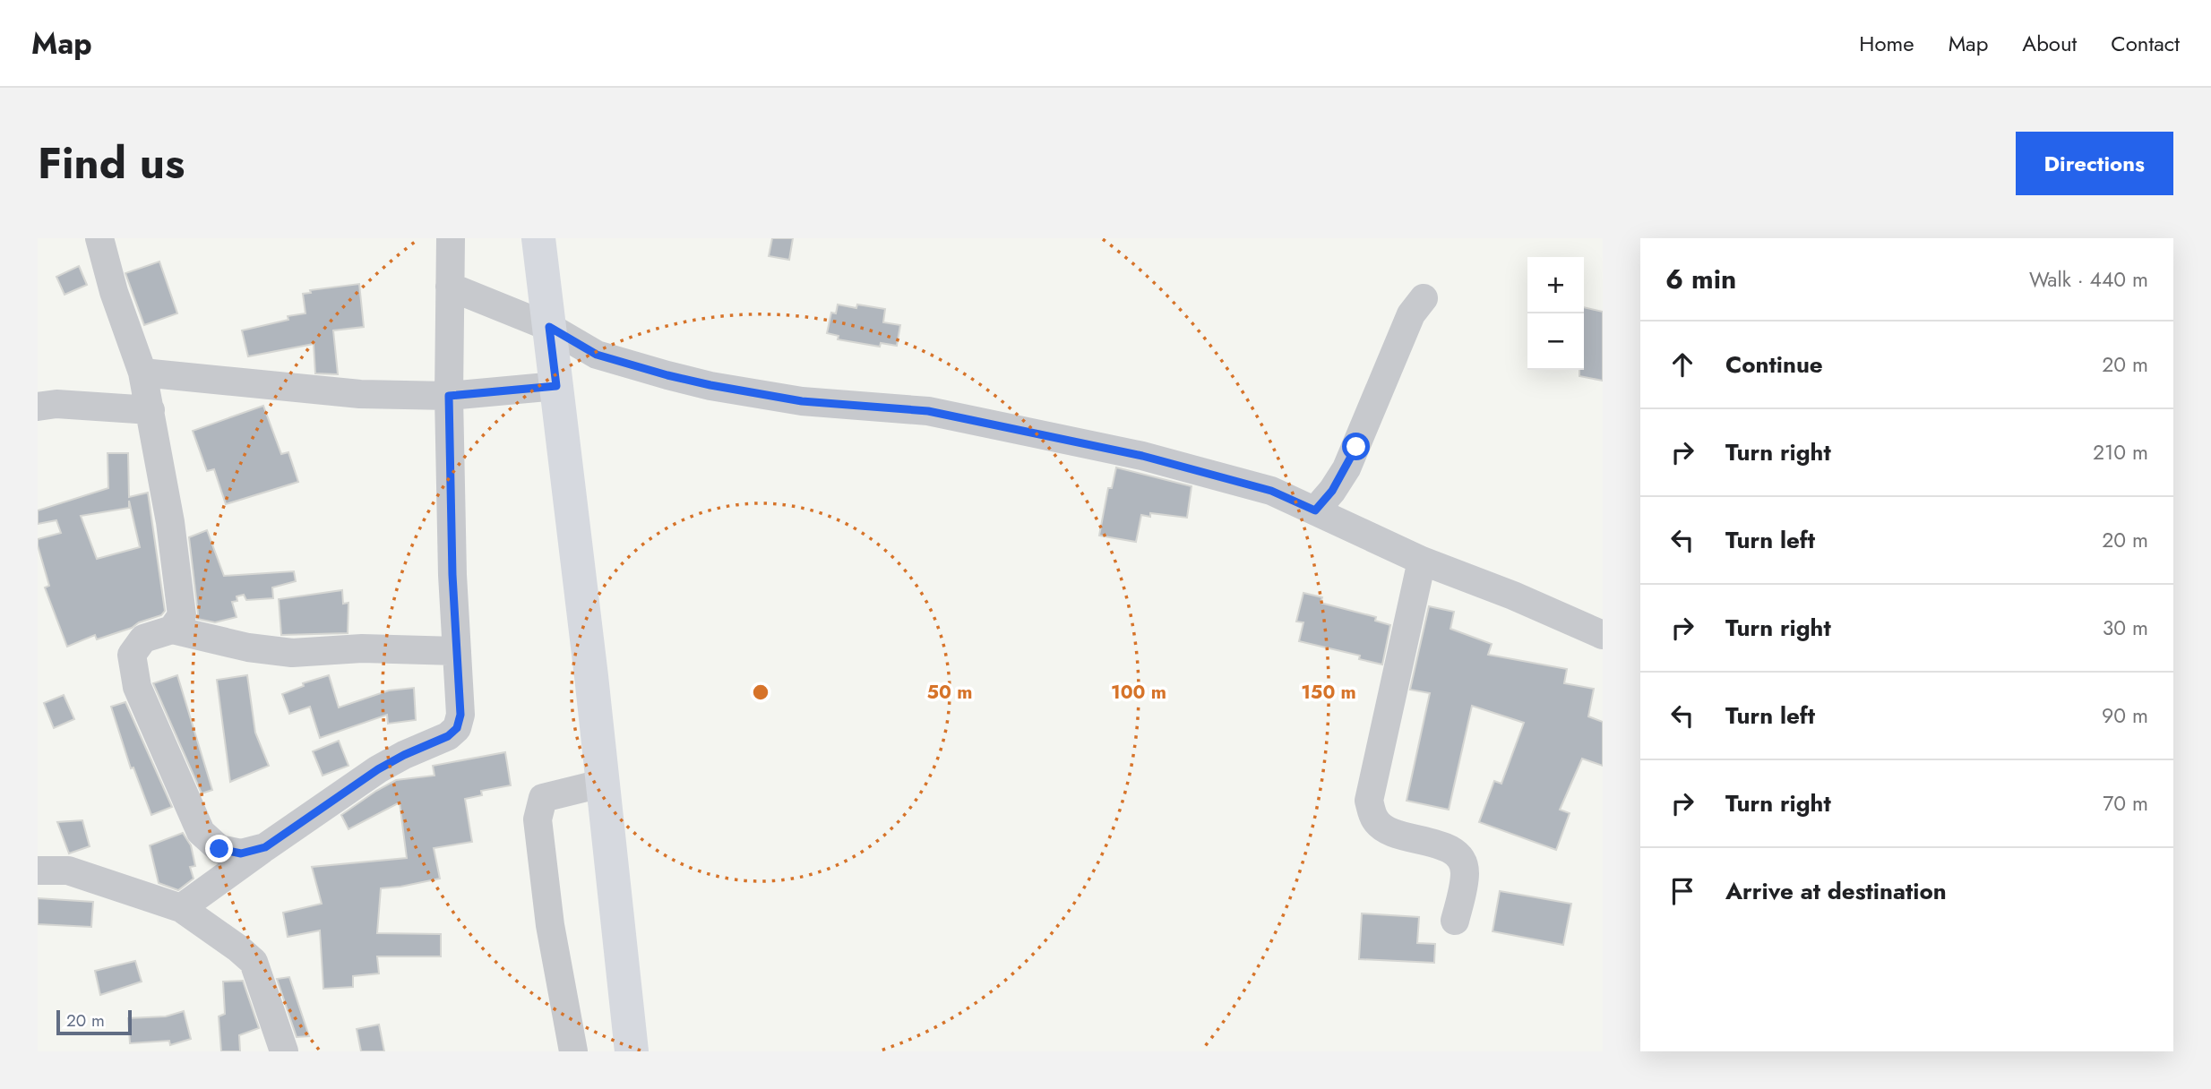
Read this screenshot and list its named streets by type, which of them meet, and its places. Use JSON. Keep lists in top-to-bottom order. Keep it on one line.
{"scale_bar":"20 m","page":{"header":"Map","nav":["Home","Map","About","Contact"],"title":"Find us","buttons":"Directions","heading":["6 min","Walk · 440 m"],"map_buttons":["+","−"],"list":[["Continue","20 m"],["Turn right","210 m"],["Turn left","20 m"],["Turn right","30 m"],["Turn left","90 m"],["Turn right","70 m"],"Arrive at destination"],"scale":"20 m"},"rings":["50 m","100 m","150 m"]}
